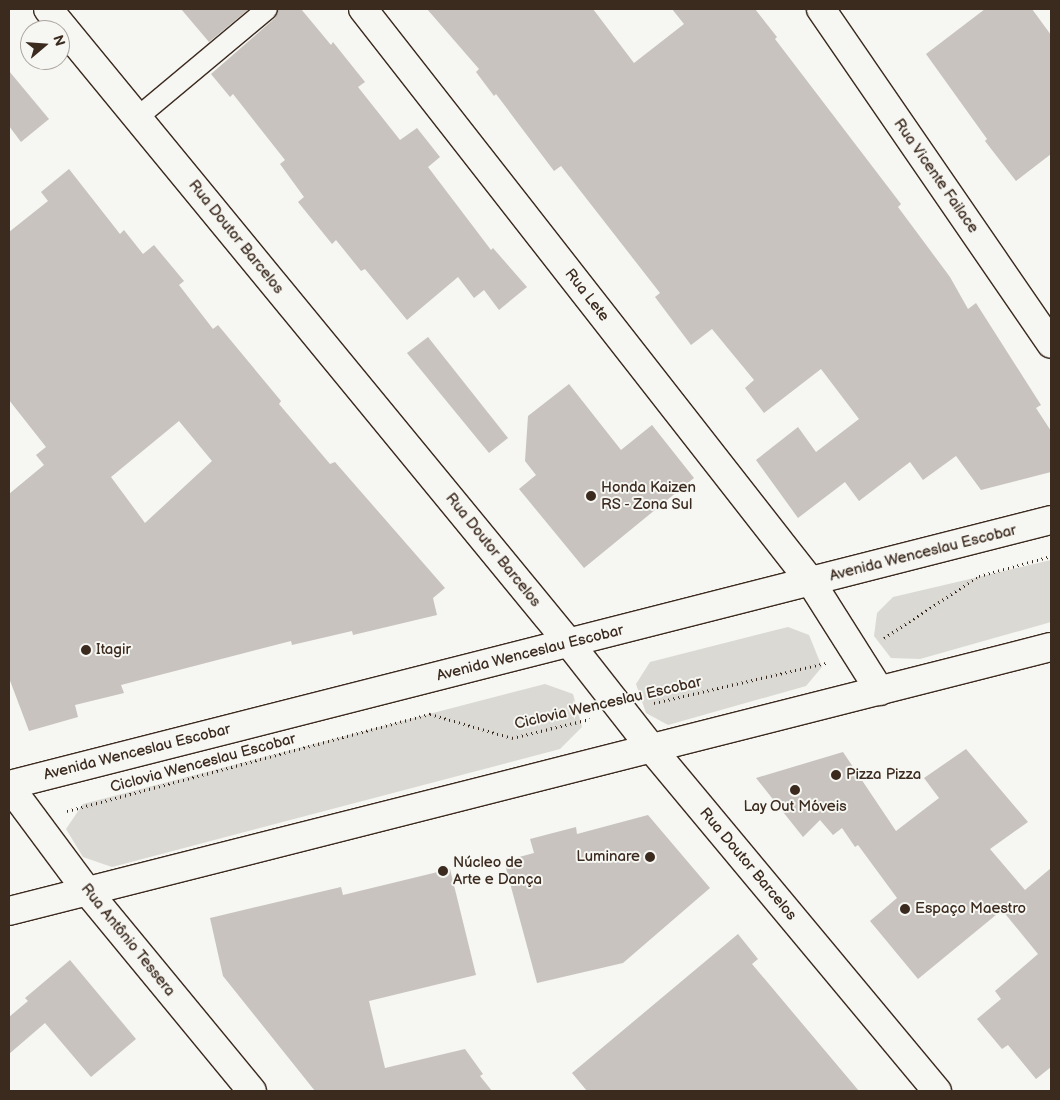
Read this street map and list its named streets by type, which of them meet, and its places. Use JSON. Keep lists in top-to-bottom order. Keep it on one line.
{"streets":{"street":["Rua Vicente Failace","Rua Doutor Barcelos","Rua Lete","Avenida Wenceslau Escobar","Rua Antônio Tessera"],"path":["Ciclovia Wenceslau Escobar"]},"crossings":[["Rua Doutor Barcelos","Avenida Wenceslau Escobar"],["Rua Doutor Barcelos","Ciclovia Wenceslau Escobar"],["Rua Lete","Avenida Wenceslau Escobar"],["Rua Lete","Ciclovia Wenceslau Escobar"],["Avenida Wenceslau Escobar","Rua Antônio Tessera"],["Ciclovia Wenceslau Escobar","Rua Antônio Tessera"]],"places":["Honda Kaizen RS - Zona Sul","Itagir","Pizza Pizza","Lay Out Móveis","Luminare","Núcleo de Arte e Dança","Espaço Maestro"],"north":"right"}
